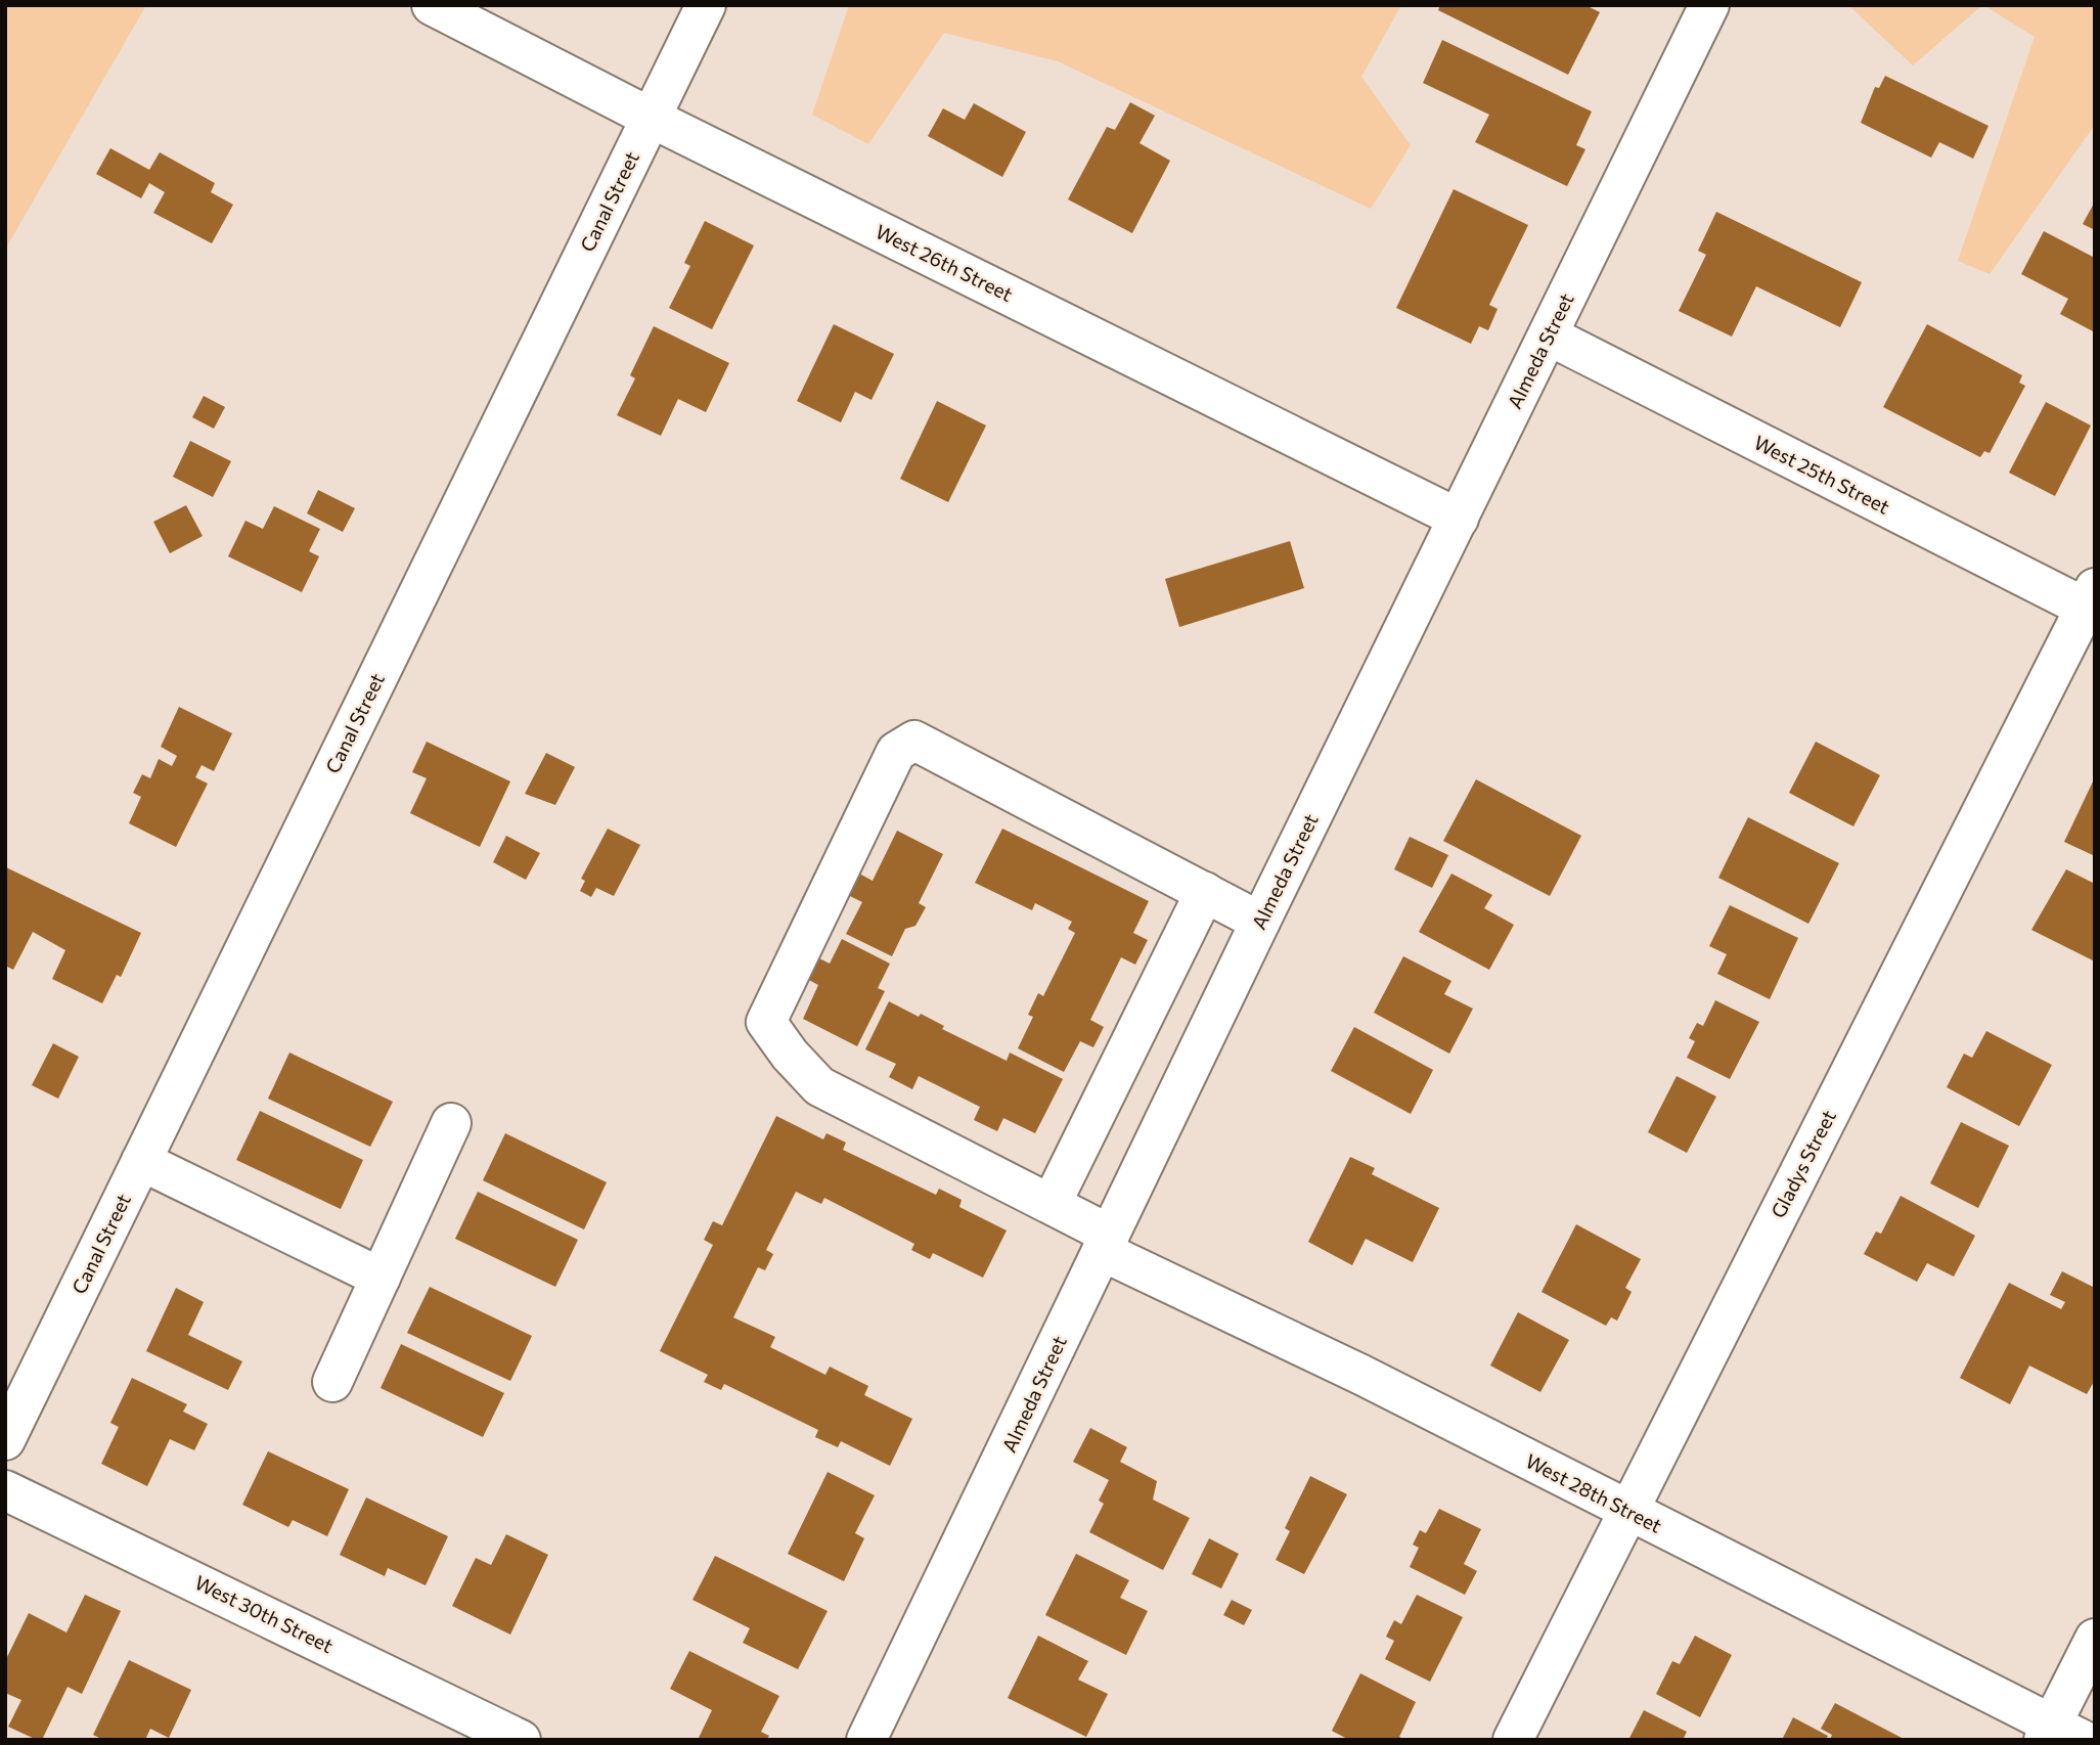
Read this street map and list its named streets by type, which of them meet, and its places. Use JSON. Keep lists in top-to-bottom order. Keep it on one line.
{"streets":{"street":["Canal Street","West 26th Street","Almeda Street","West 25th Street","Gladys Street","West 28th Street","West 30th Street"]},"crossings":[["Canal Street","West 26th Street"],["West 26th Street","Almeda Street"],["Almeda Street","West 25th Street"],["Almeda Street","West 28th Street"],["West 25th Street","Gladys Street"],["Gladys Street","West 28th Street"]]}
